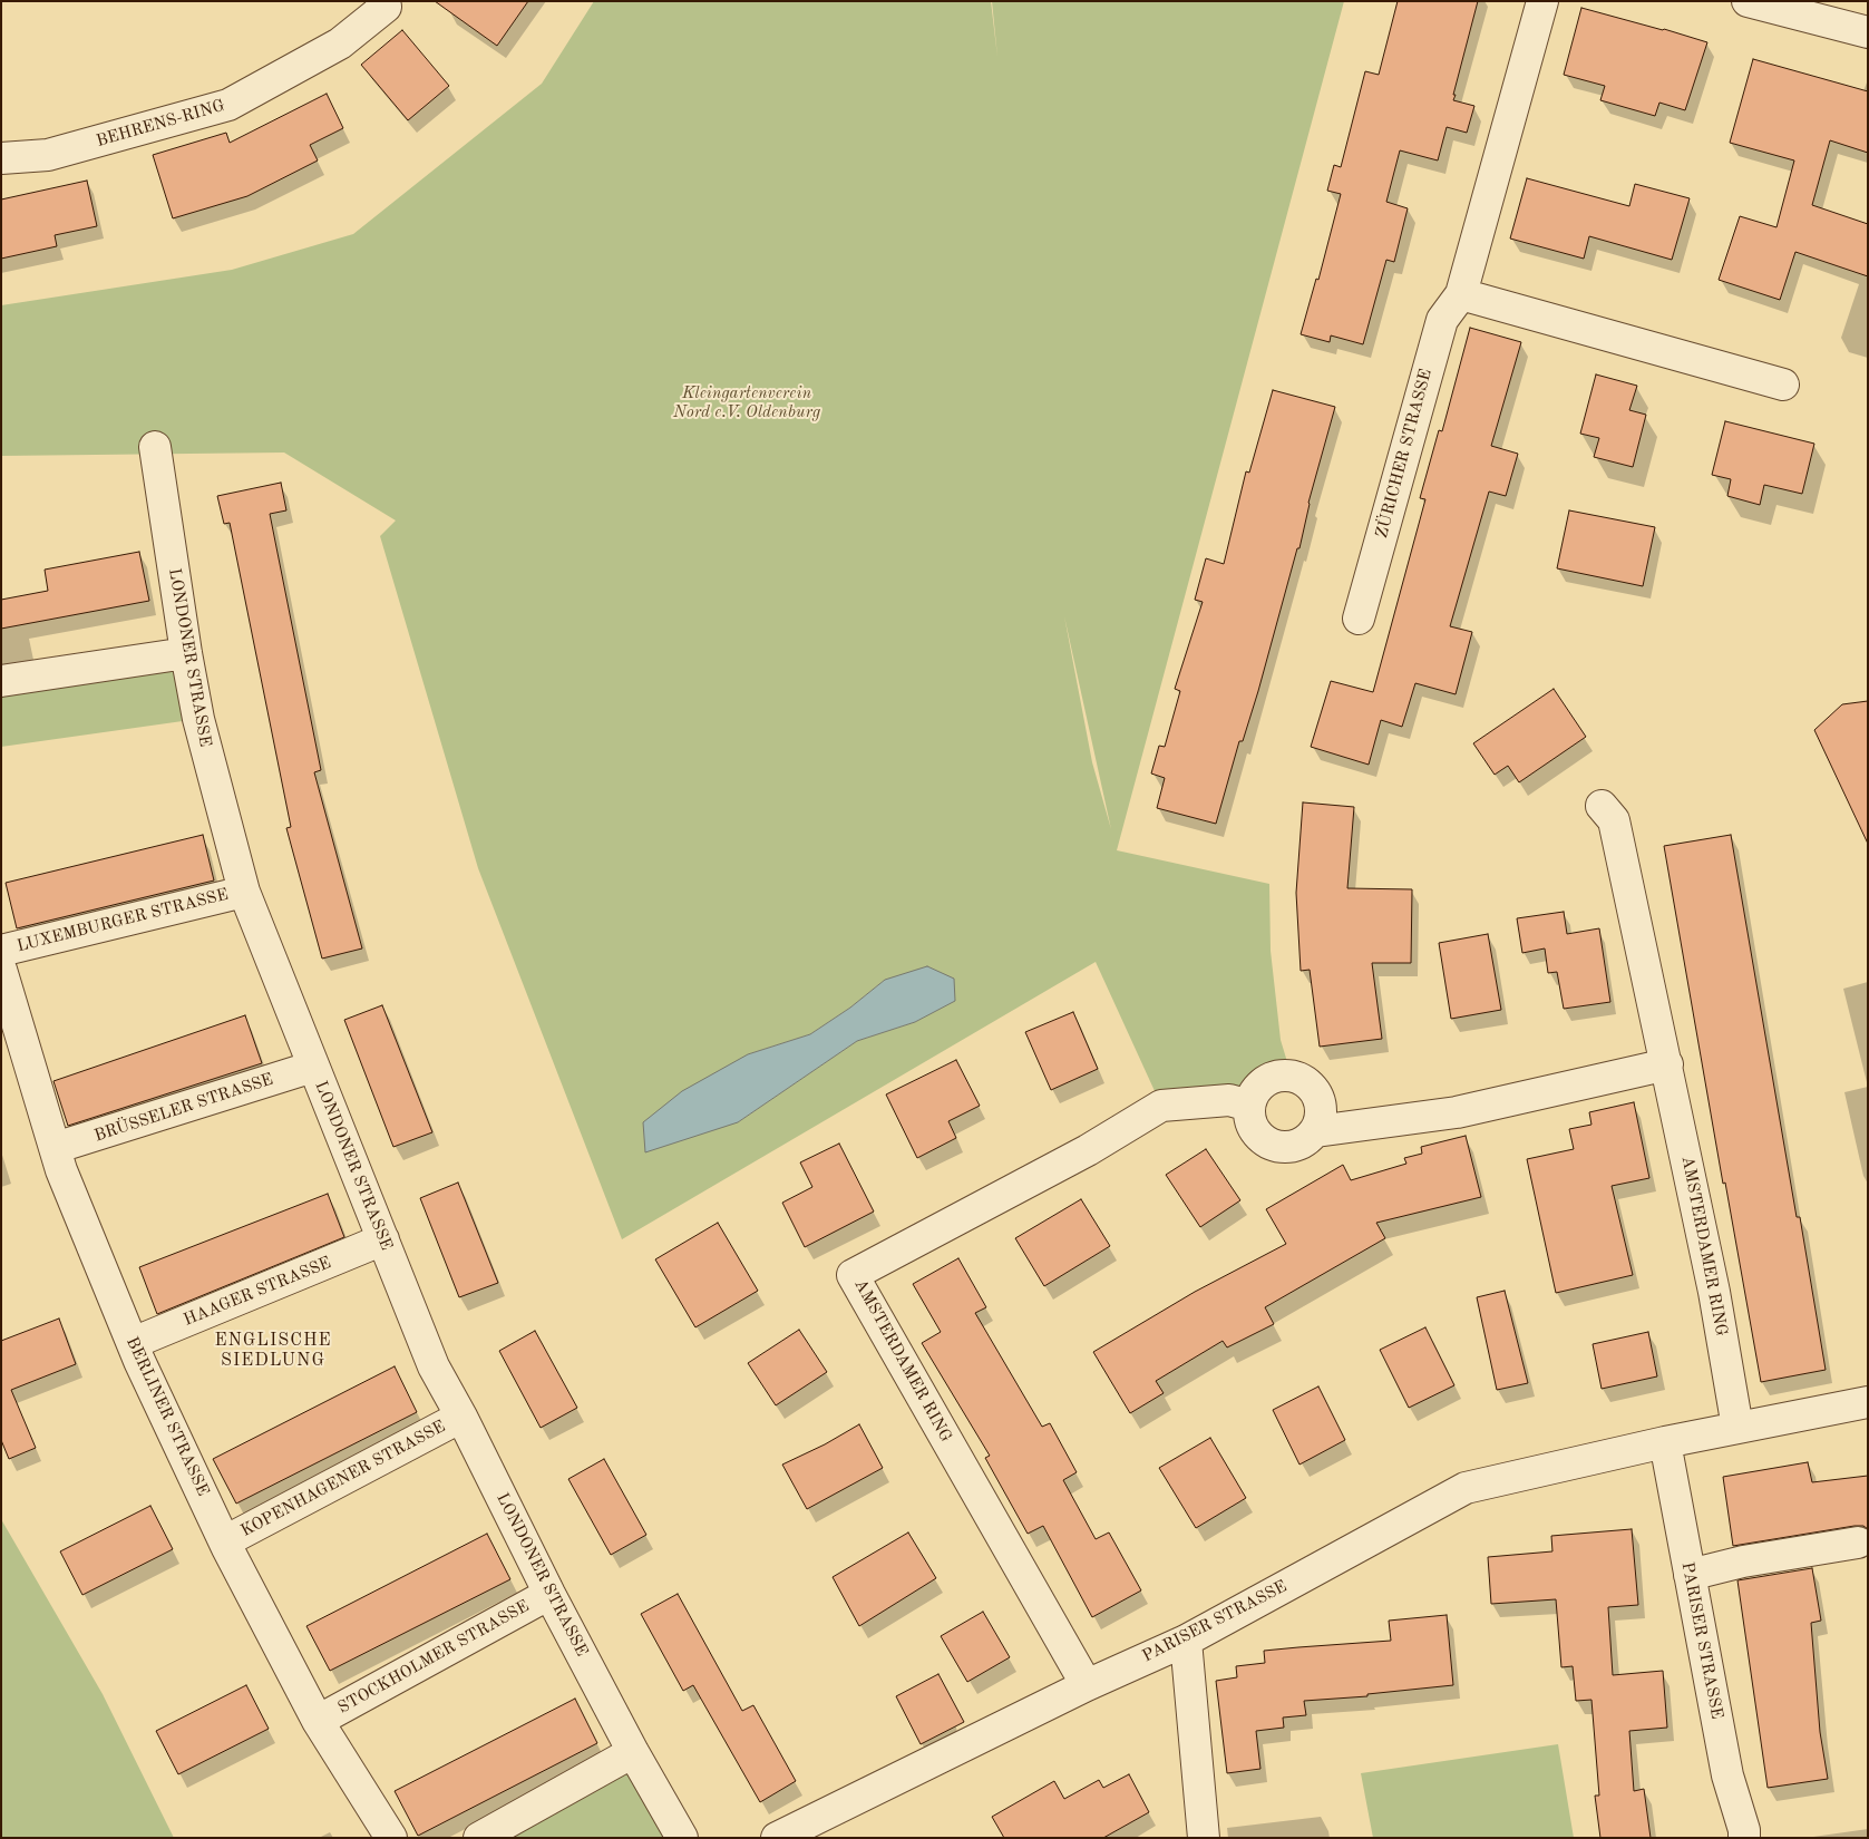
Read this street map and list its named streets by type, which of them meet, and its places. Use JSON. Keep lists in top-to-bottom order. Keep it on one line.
{"streets":{"street":["BEHRENS-RING","ZÜRICHER STRASSE","LONDONER STRASSE","LUXEMBURGER STRASSE","BRÜSSELER STRASSE","AMSTERDAMER RING","HAAGER STRASSE","BERLINER STRASSE","KOPENHAGENER STRASSE","PARISER STRASSE","STOCKHOLMER STRASSE"]},"crossings":[["LONDONER STRASSE","LUXEMBURGER STRASSE"],["LONDONER STRASSE","BRÜSSELER STRASSE"],["LONDONER STRASSE","HAAGER STRASSE"],["LONDONER STRASSE","KOPENHAGENER STRASSE"],["LONDONER STRASSE","STOCKHOLMER STRASSE"],["BRÜSSELER STRASSE","BERLINER STRASSE"],["AMSTERDAMER RING","PARISER STRASSE"],["HAAGER STRASSE","BERLINER STRASSE"],["BERLINER STRASSE","KOPENHAGENER STRASSE"],["BERLINER STRASSE","STOCKHOLMER STRASSE"]],"districts":["ENGLISCHE SIEDLUNG"],"parks":["Kleingartenverein Nord e.V. Oldenburg"]}
